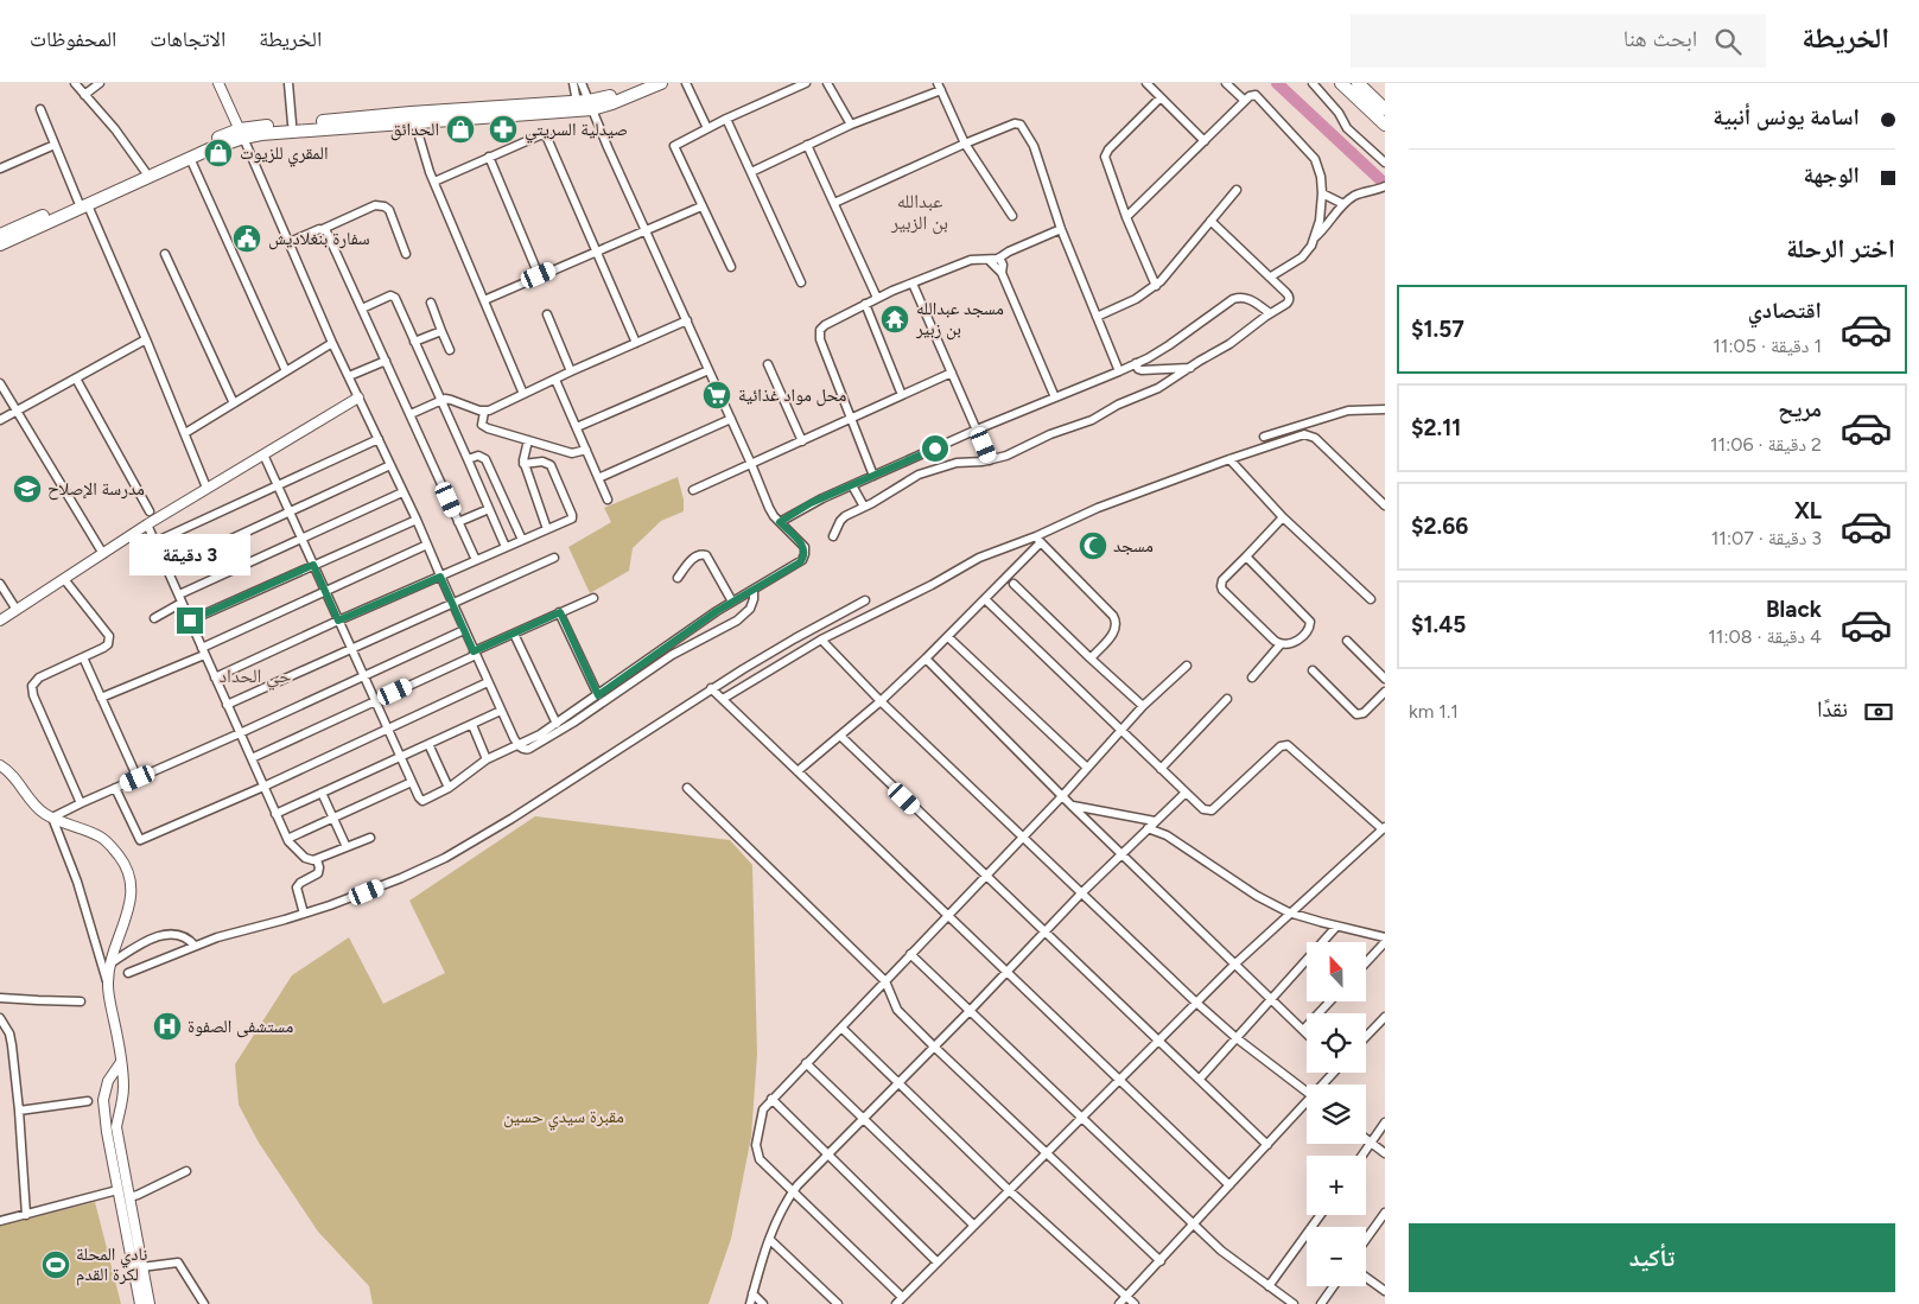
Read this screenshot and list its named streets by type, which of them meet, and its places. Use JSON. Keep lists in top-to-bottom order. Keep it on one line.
{"districts":["عبدالله بن الزبير","حي الحداد"],"parks":["مقبرة سيدي حسين"],"places":{"shop":["الحدائق","المقري للزيوت"],"pharmacy":["صيدلية السريتي"],"public building":["سفارة بنغلاديش"],"temple":["مسجد عبدالله بن زبير"],"supermarket":["محل مواد غذائية"],"school or university":["مدرسة الإصلاح"],"mosque":["مسجد"],"hospital":["مستشفى الصفوة"],"sports":["نادي المحلة لكرة القدم"]},"north":"top","page":{"header":"الخريطة","search":"ابحث هنا","nav":["الخريطة","الاتجاهات","المحفوظات"],"banner":["اسامة يونس أنبية","الوجهة"],"heading":"اختر الرحلة","list":[{"name":"اقتصادي","note":"1 دقيقة · 11:05","value":"$1.57"},{"name":"مريح","note":"2 دقيقة · 11:06","value":"$2.11"},{"name":"XL","note":"3 دقيقة · 11:07","value":"$2.66"},{"name":"Black","note":"4 دقيقة · 11:08","value":"$1.45"}],"bubble":"3 دقيقة","pay":["نقدًا","1.1 km"],"map_buttons":["+","−"],"buttons":"تأكيد"}}
